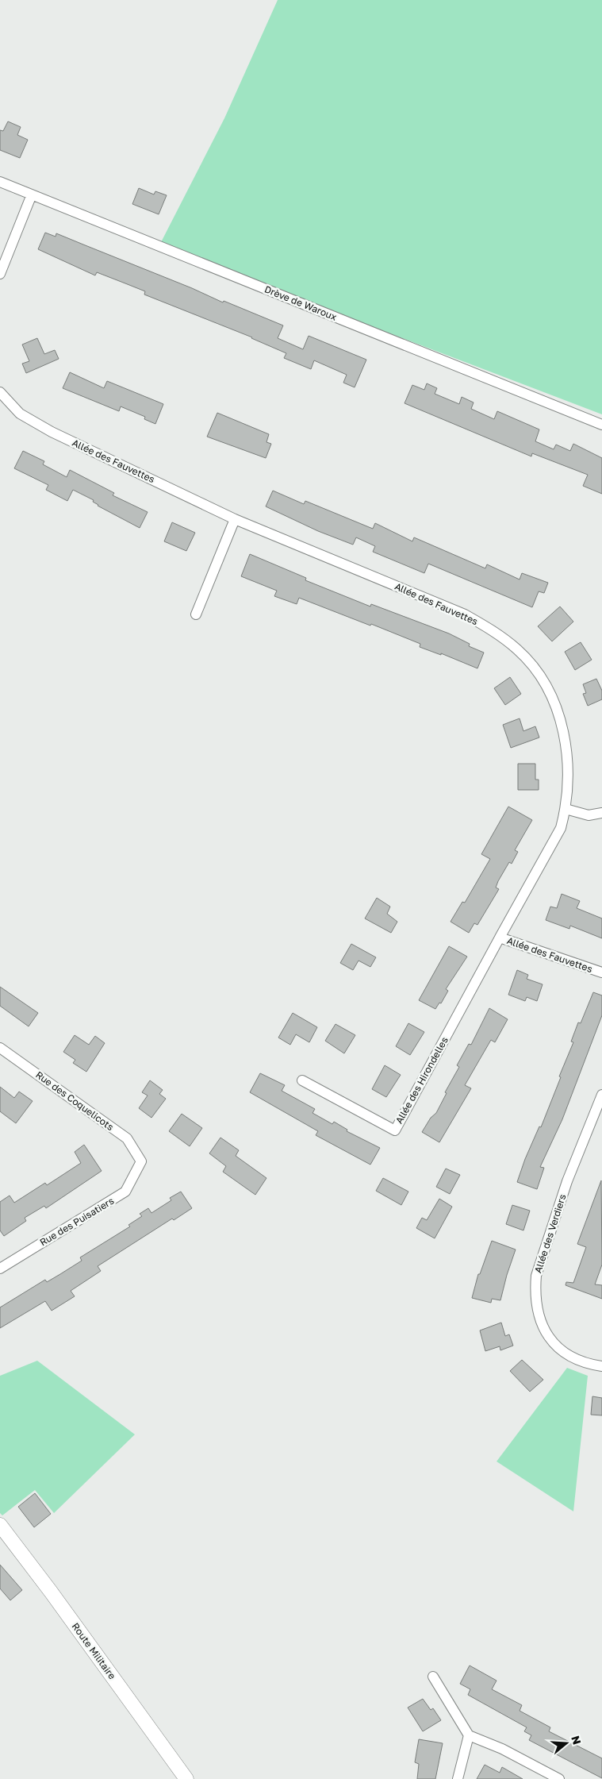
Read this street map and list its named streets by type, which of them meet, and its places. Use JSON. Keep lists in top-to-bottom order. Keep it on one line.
{"streets":{"street":["Drève de Waroux","Allée des Fauvettes","Allée des Hirondelles","Rue des Coquelicots","Rue des Puisatiers","Allée des Verdiers","Route Militaire"]},"crossings":[["Allée des Fauvettes","Allée des Hirondelles"],["Rue des Coquelicots","Rue des Puisatiers"]],"north":"right"}
